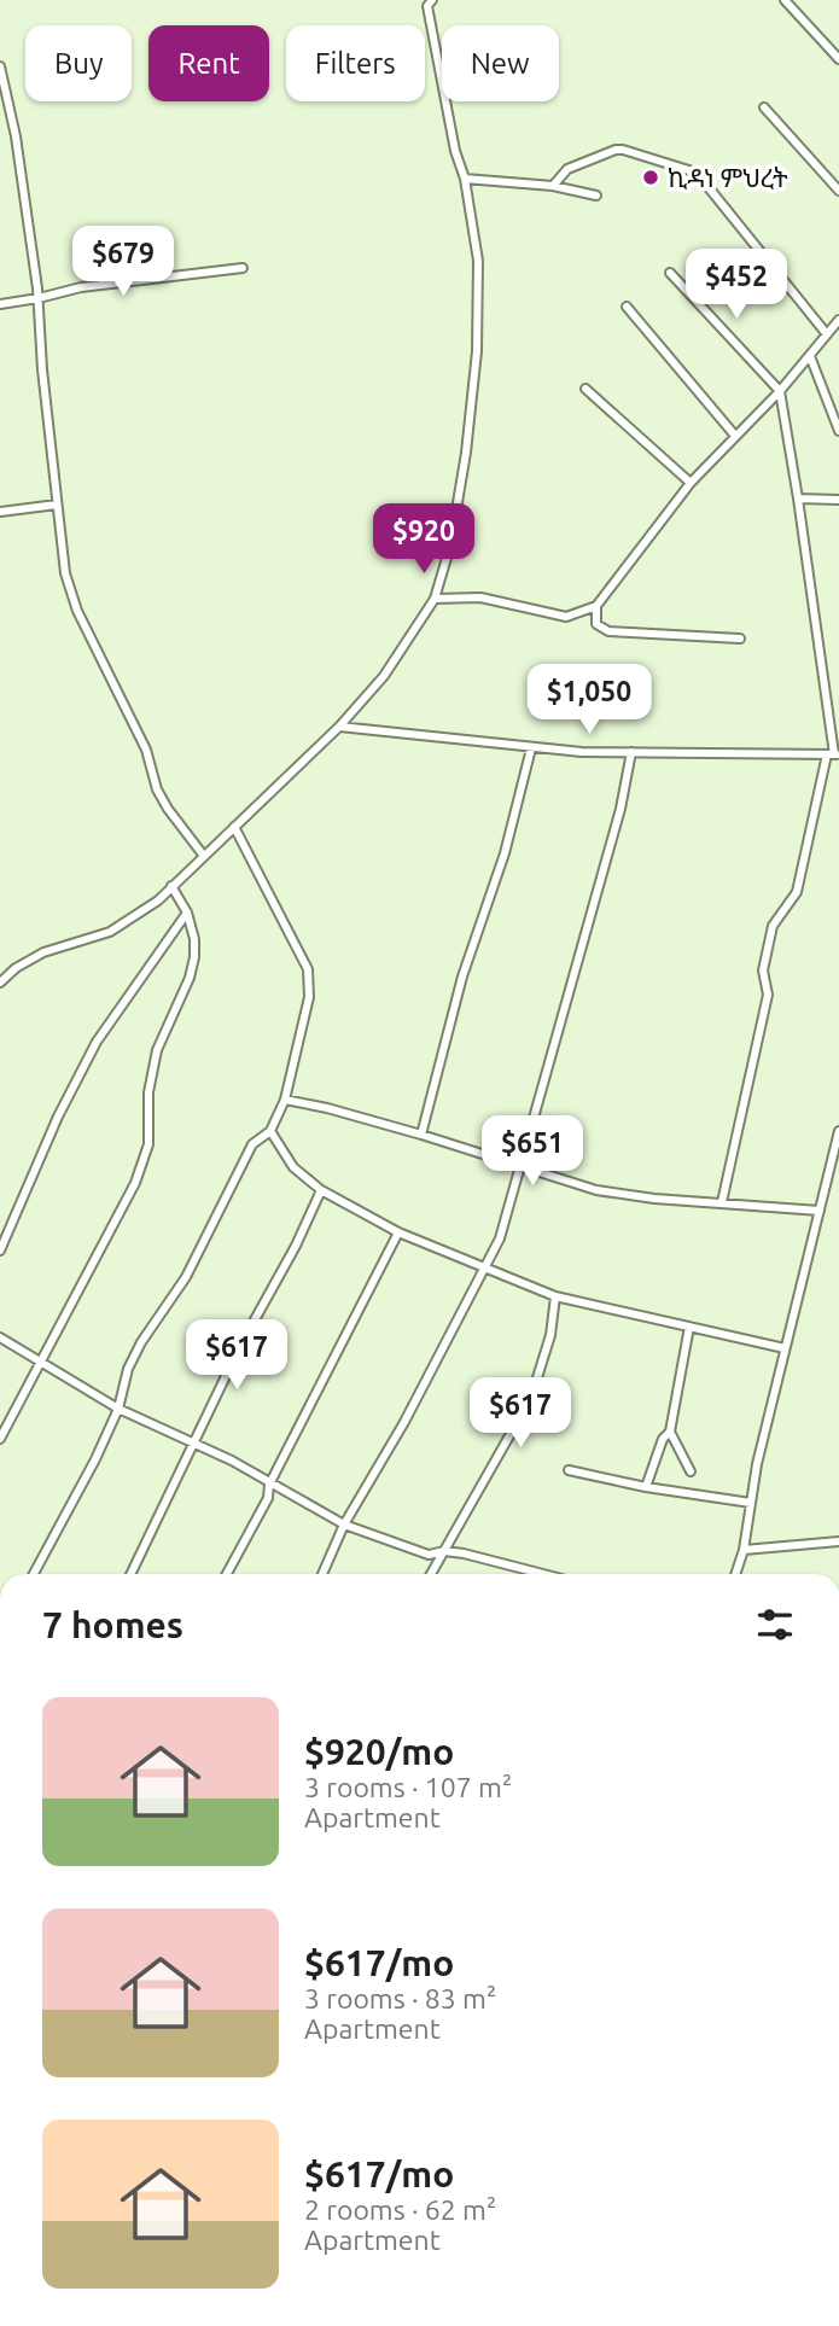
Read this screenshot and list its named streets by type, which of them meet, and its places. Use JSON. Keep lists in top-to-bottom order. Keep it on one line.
{"places":["ኪዳነ ምህረት"],"page":{"chip":["Buy","Rent","Filters","New"],"price":["$679","$452","$920","$1,050","$651","$617","$617"],"heading":"7 homes","list":[{"name":"$920/mo","note":"3 rooms · 107 m² · Apartment"},{"name":"$617/mo","note":"3 rooms · 83 m² · Apartment"},{"name":"$617/mo","note":"2 rooms · 62 m² · Apartment"}]}}
